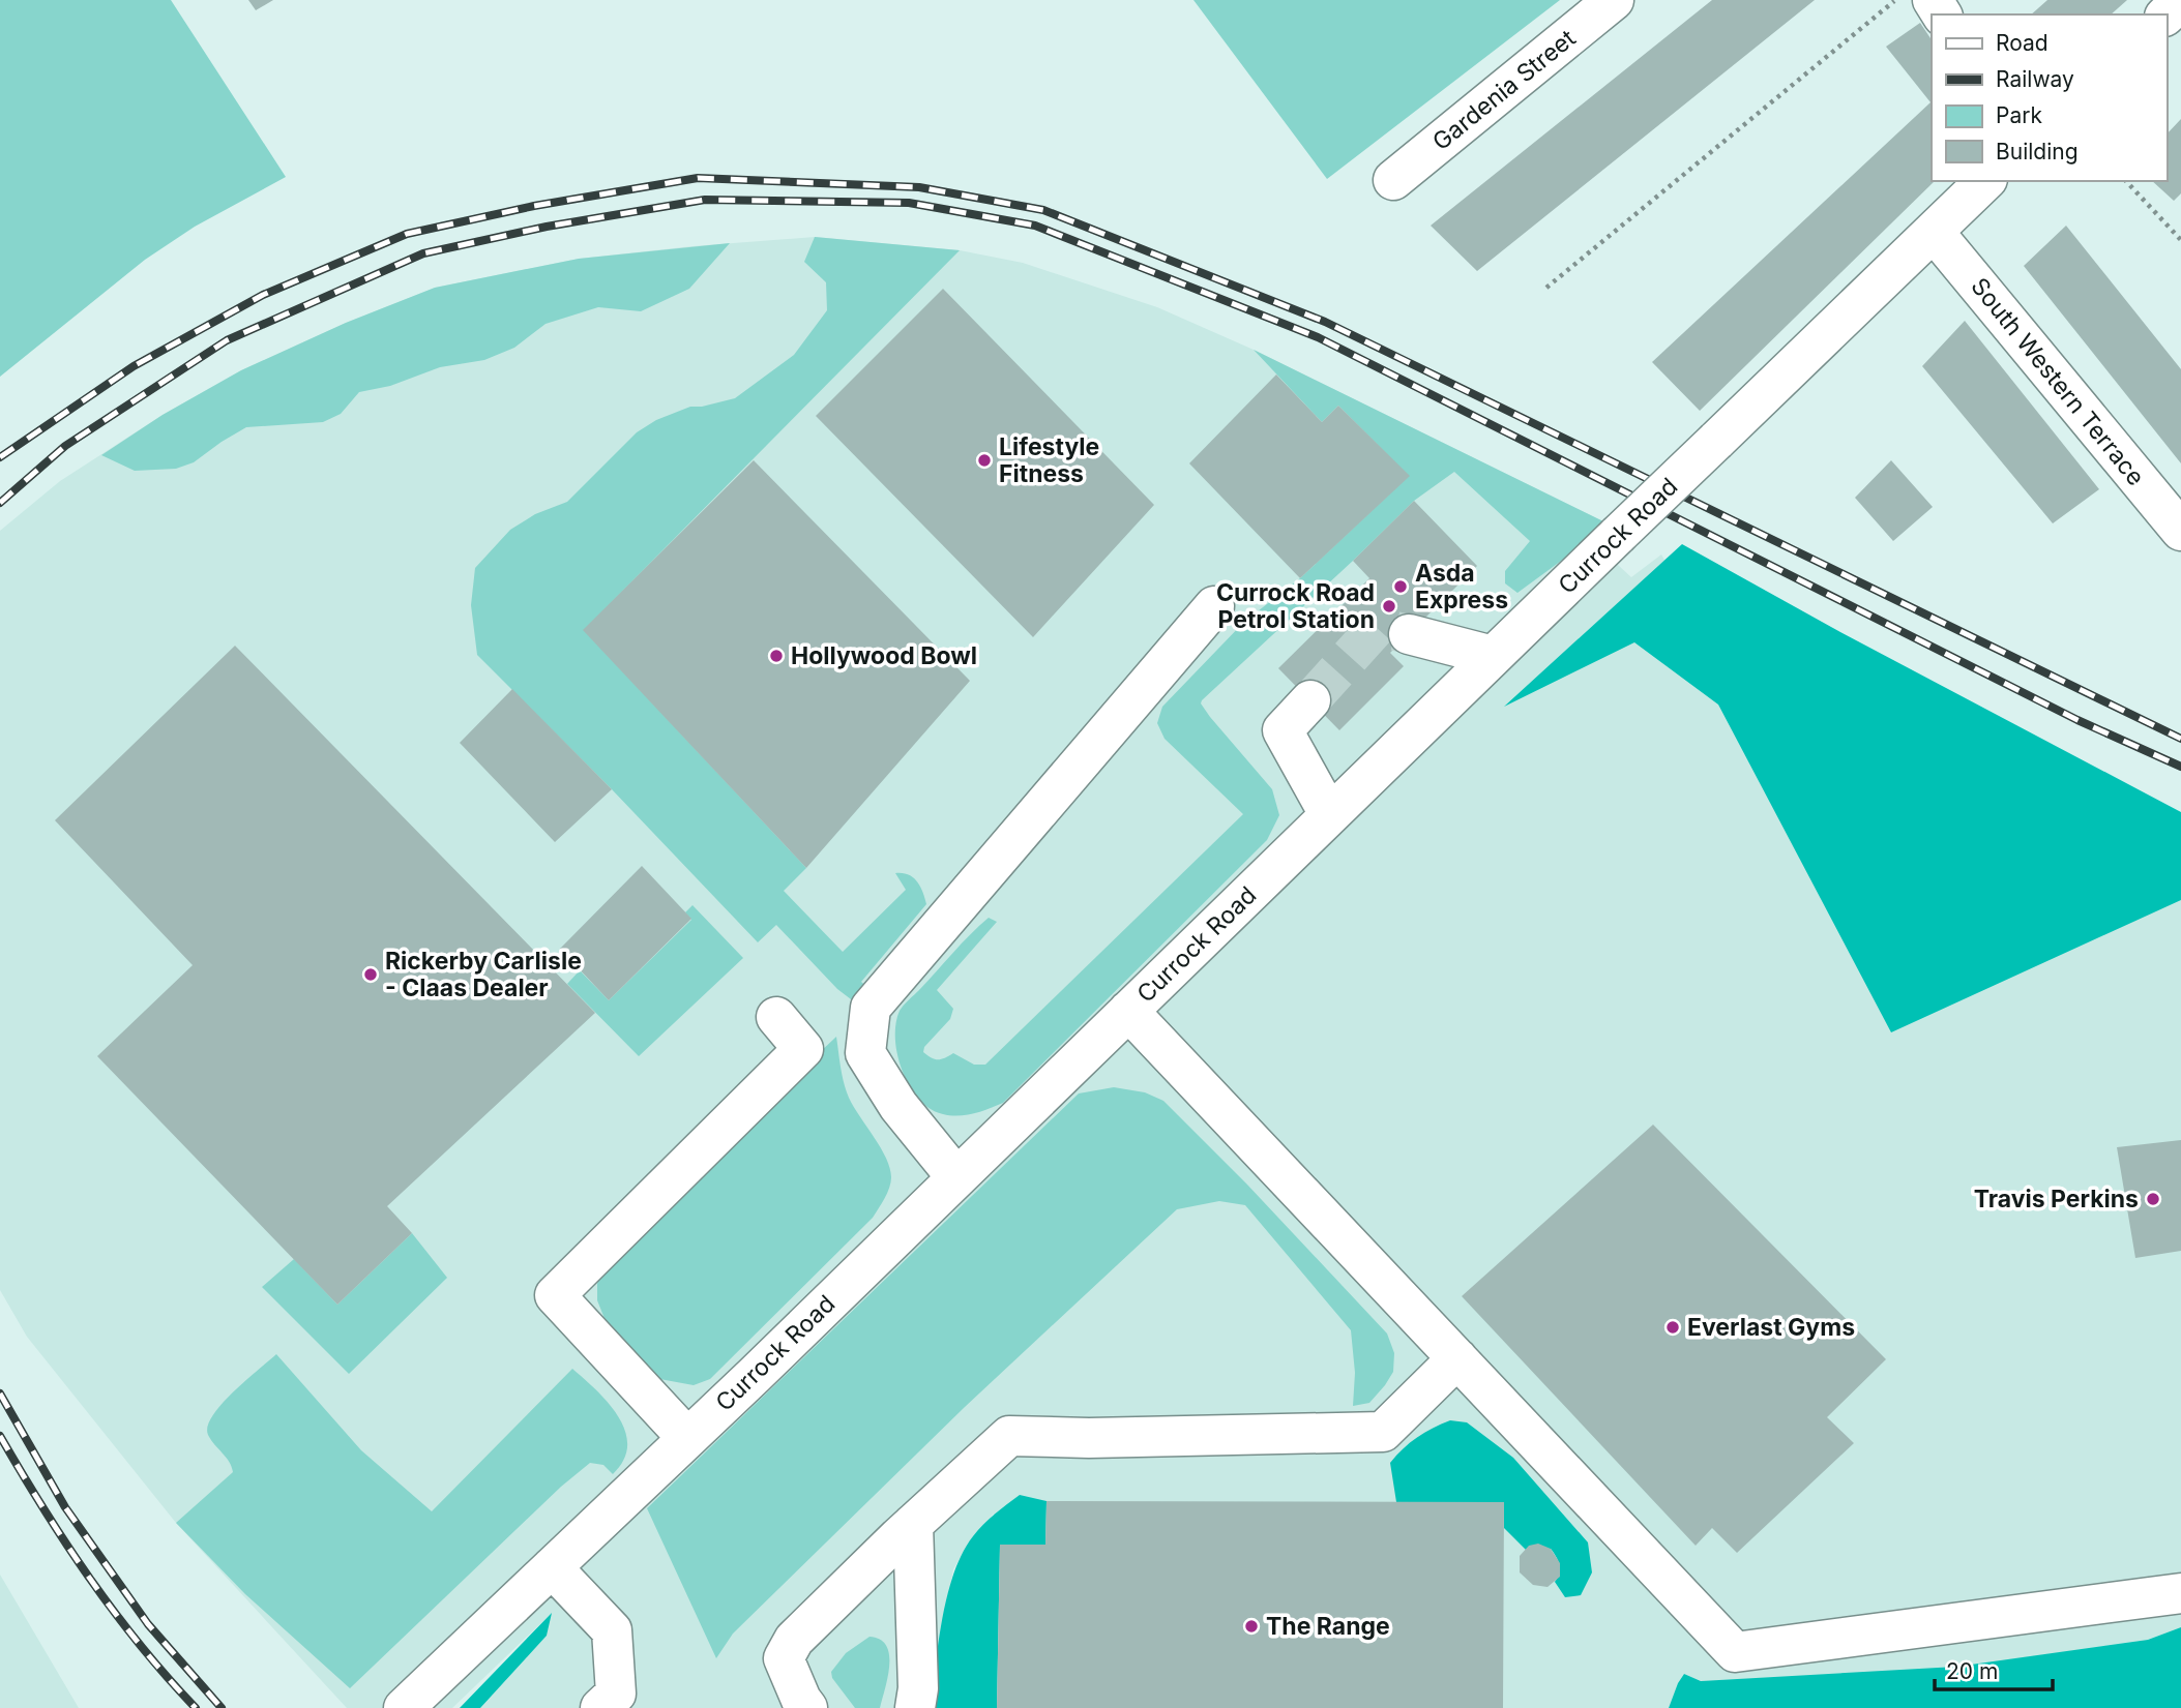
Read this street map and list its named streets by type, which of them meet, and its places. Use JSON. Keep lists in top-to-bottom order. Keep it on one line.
{"streets":{"street":["Gardenia Street","South Western Terrace","Currock Road"]},"crossings":[["South Western Terrace","Currock Road"]],"places":["Lifestyle Fitness","Asda Express","Currock Road Petrol Station","Hollywood Bowl","Rickerby Carlisle - Claas Dealer","Travis Perkins","Everlast Gyms","The Range"],"legend":["Road","Railway","Park","Building"],"scale_bar":"20 m"}
